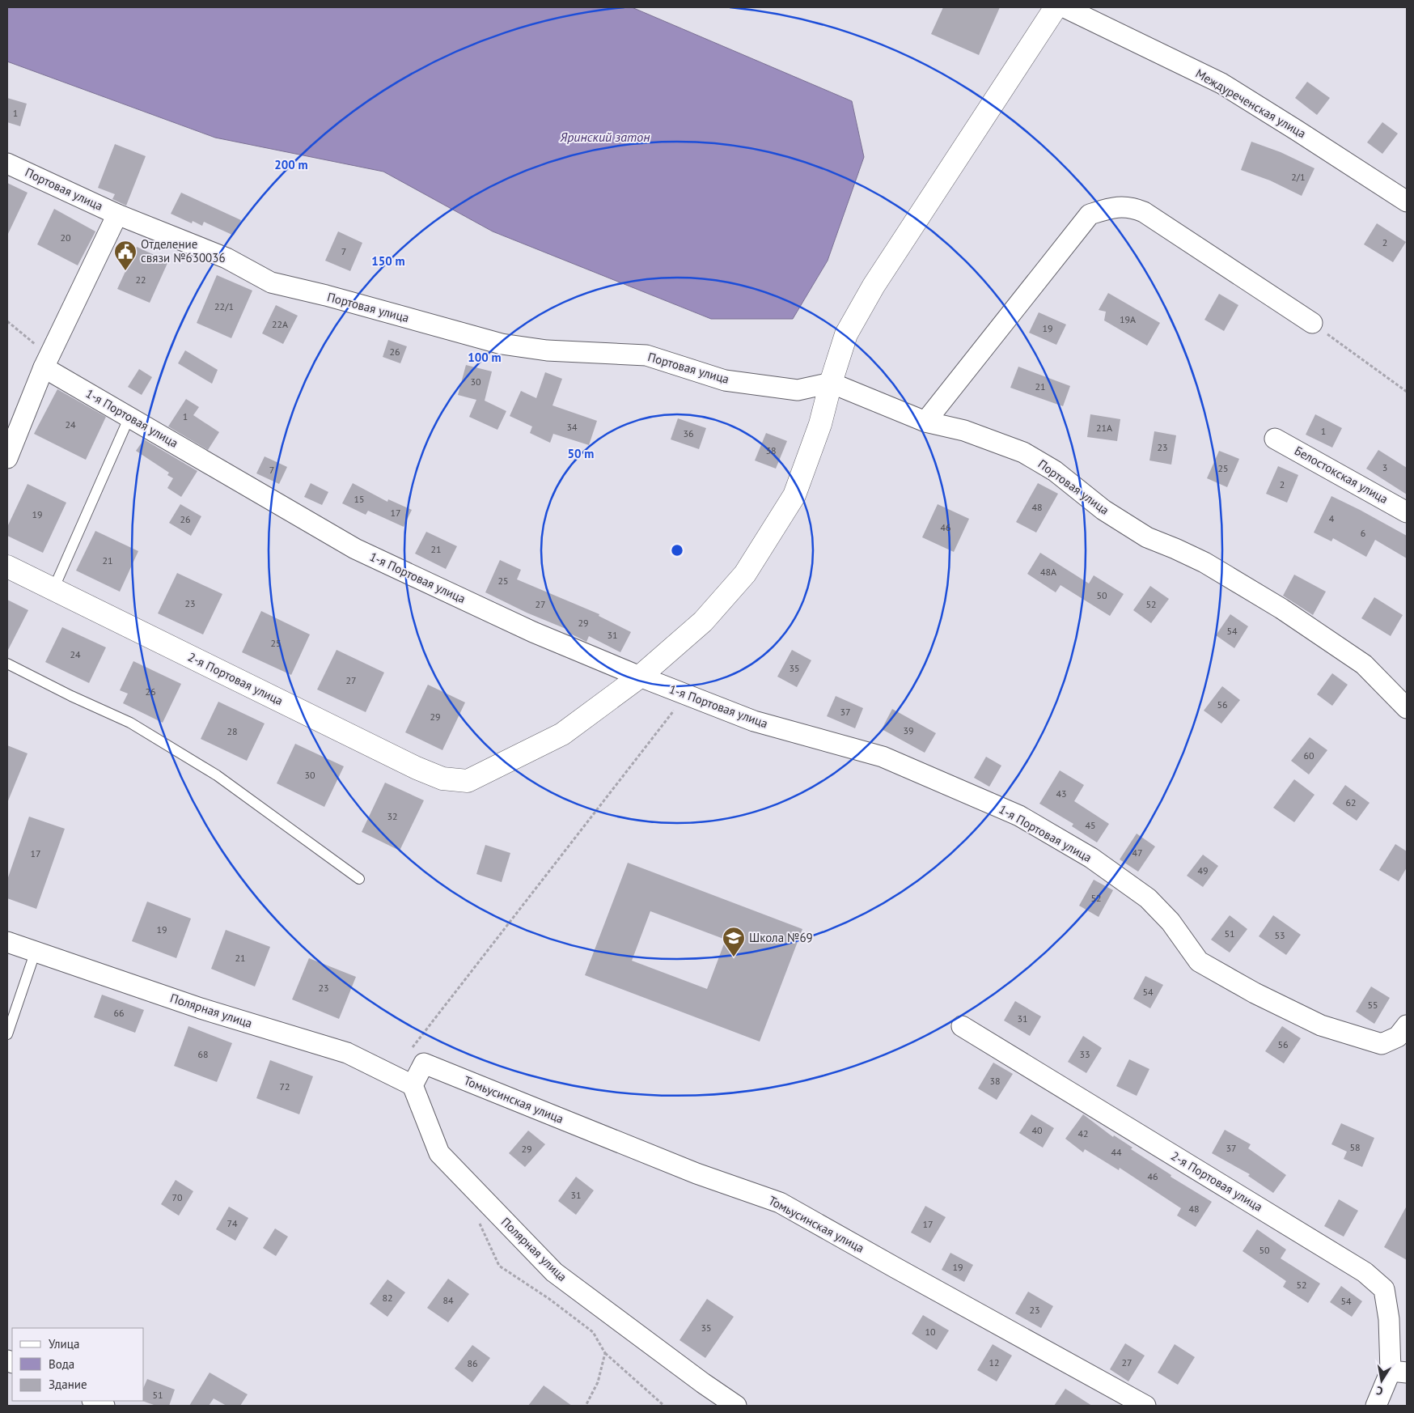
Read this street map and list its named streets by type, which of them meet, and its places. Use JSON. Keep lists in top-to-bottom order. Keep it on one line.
{"streets":{"street":["Междуреченская улица","Портовая улица","1-я Портовая улица","Белостокская улица","2-я Портовая улица","Полярная улица","Томьусинская улица"]},"crossings":[["1-я Портовая улица","2-я Портовая улица"]],"water":["Яринский затон"],"places":{"public building":["Отделение связи №630036"],"school or university":["Школа №69"]},"house_numbers":["1","2/1","20","2","7","22","22/1","19А","22А","19","26","30","21","1","24","34","21А","1","36","23","38","3","25","7","2","15","48","17","19","4","26","46","6","21","21","48А","25","50","23","27","52","29","54","31","25","24","35","27","26","56","37","29","39","28","60","30","43","62","32","45","47","17","49","52","19","51","53","21","23","54","55","66","31","56","68","33","38","72","40","42","58","37","29","44","46","31","70","48","74","17","50","19","52","82","84","54","23","35","10","12","27","86","51"],"legend":["Улица","Вода","Здание"],"north":"bottom","rings":["200 m","150 m","100 m","50 m"]}
